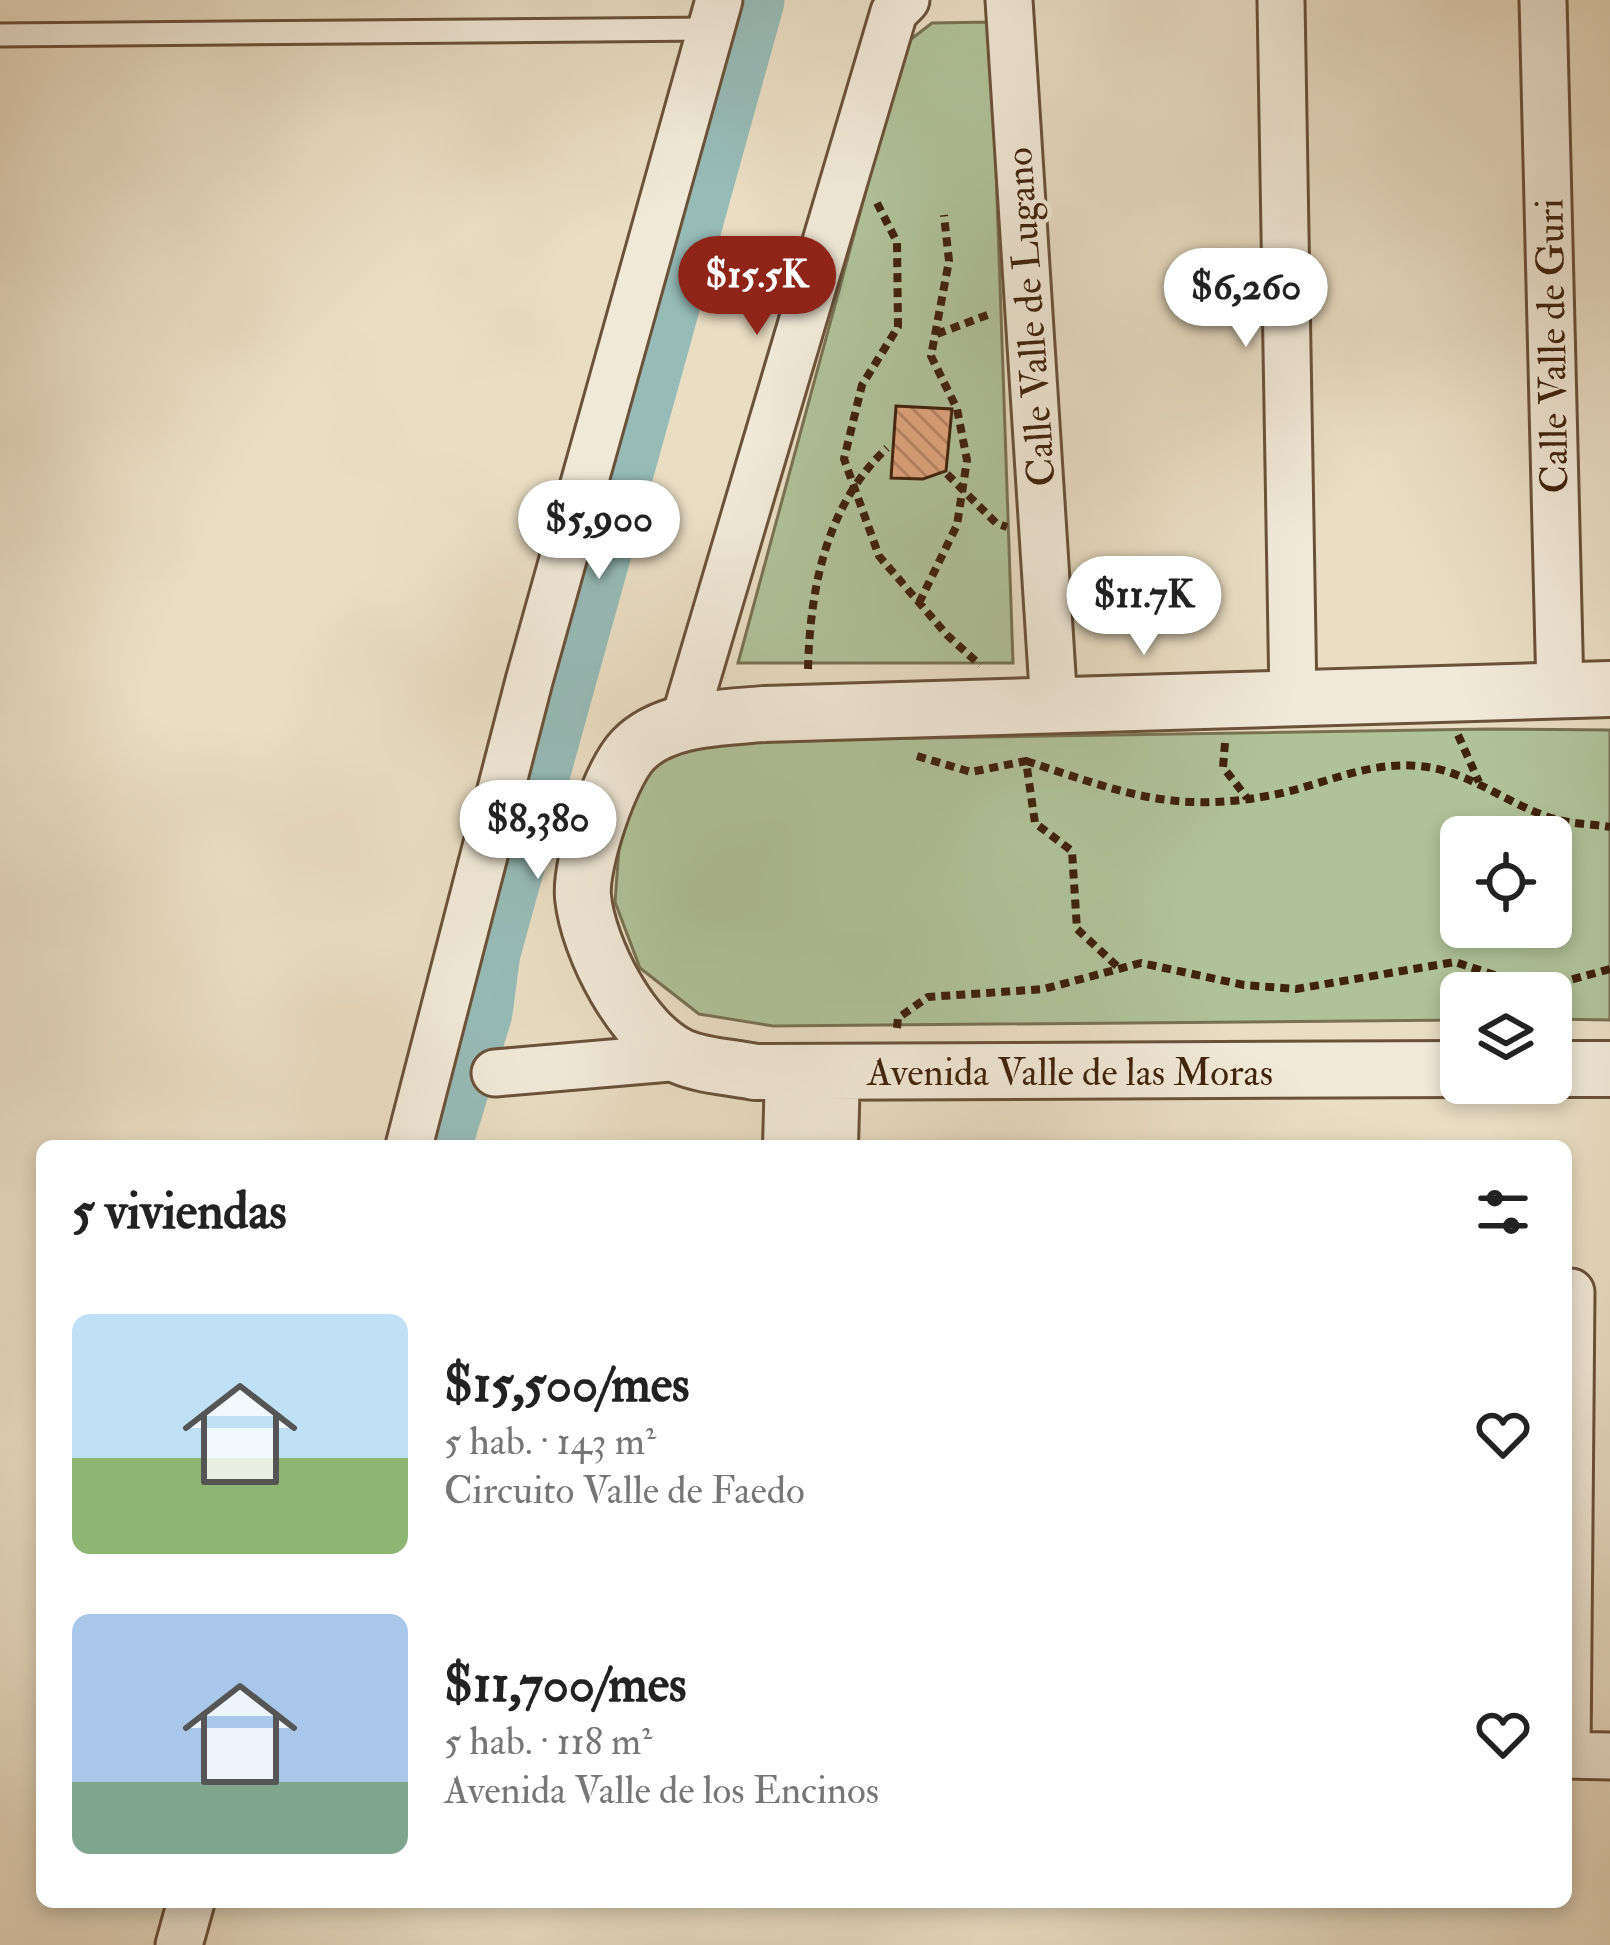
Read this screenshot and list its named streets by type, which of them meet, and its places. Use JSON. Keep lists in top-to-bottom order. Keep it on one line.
{"streets":{"street":["Calle Valle de Lugano","Calle Valle de Guri","Avenida Valle de las Moras"]},"page":{"price":["$15.5K","$6,260","$5,900","$11.7K","$8,380"],"heading":"5 viviendas","list":[{"name":"$15,500/mes","note":"5 hab. · 143 m² · Circuito Valle de Faedo"},{"name":"$11,700/mes","note":"5 hab. · 118 m² · Avenida Valle de los Encinos"}]}}
